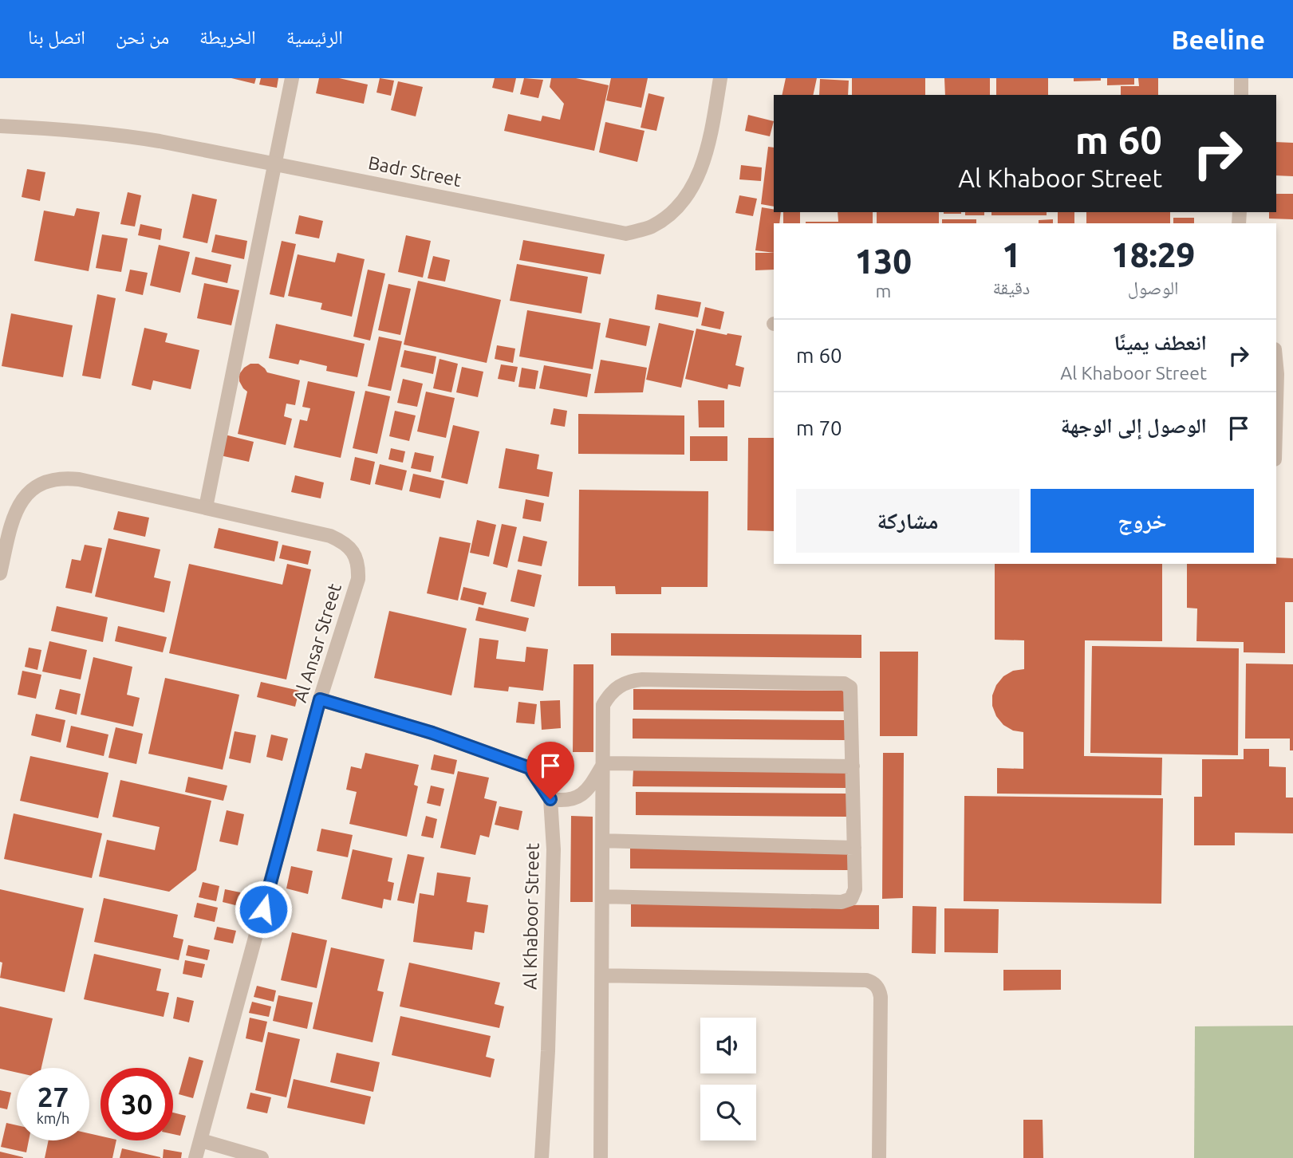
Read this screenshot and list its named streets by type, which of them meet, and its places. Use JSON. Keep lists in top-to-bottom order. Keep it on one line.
{"streets":{"street":["Badr Street","Al Ansar Street","Al Khaboor Street"]},"page":{"header":"Beeline","nav":["الرئيسية","الخريطة","من نحن","اتصل بنا"],"turn":["60 m","Al Khaboor Street"],"eta":["18:29","الوصول","1","دقيقة","130","m"],"list":[{"name":"انعطف يمينًا","note":"Al Khaboor Street","value":"60 m"},{"name":"الوصول إلى الوجهة","value":"70 m"}],"buttons":["خروج","مشاركة"],"speed":"27 km/h","limit":"30"}}
